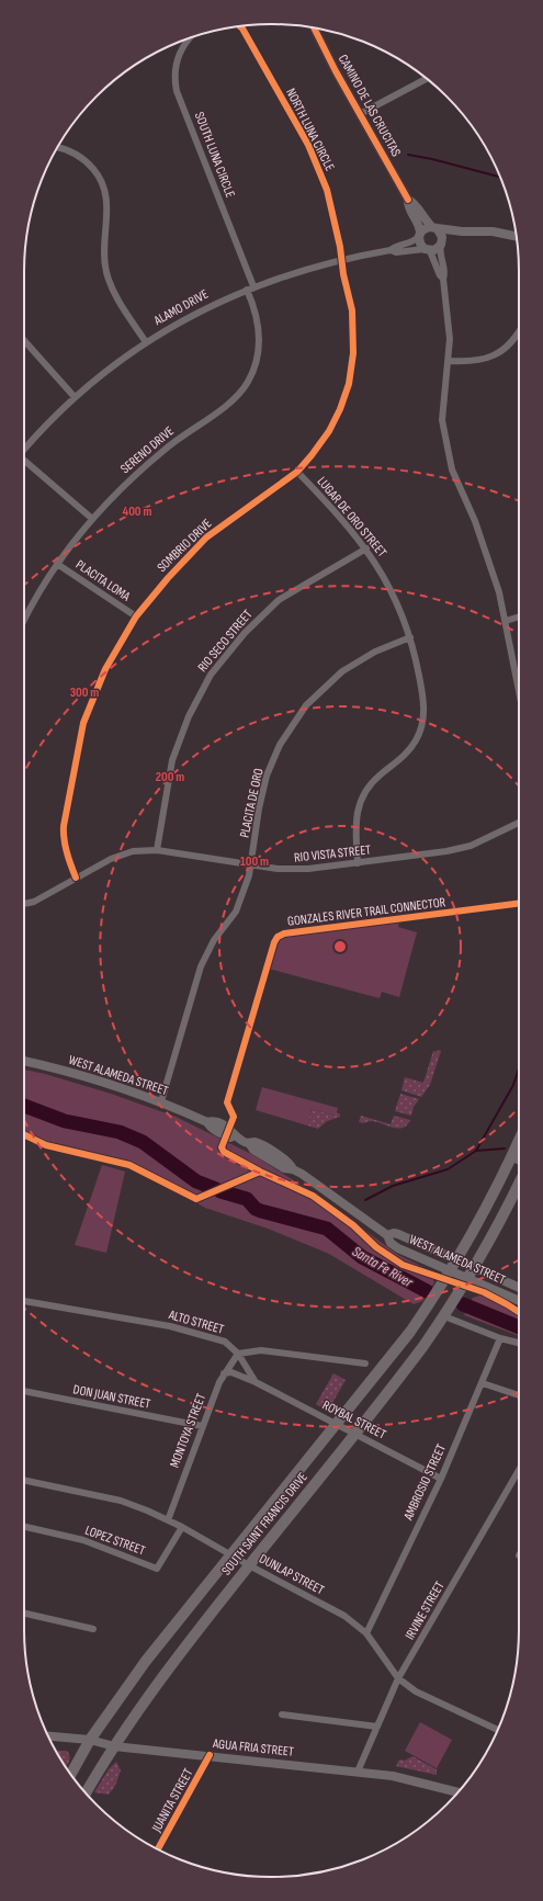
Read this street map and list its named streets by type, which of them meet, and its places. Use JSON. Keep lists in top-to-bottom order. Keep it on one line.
{"streets":{"highway":["SOUTH SAINT FRANCIS DRIVE"],"street":["CAMINO DE LAS CRUCITAS","NORTH LUNA CIRCLE","SOUTH LUNA CIRCLE","ALAMO DRIVE","SERENO DRIVE","LUGAR DE ORO STREET","SOMBRIO DRIVE","PLACITA LOMA","RIO SECO STREET","PLACITA DE ORO","RIO VISTA STREET","WEST ALAMEDA STREET","ALTO STREET","DON JUAN STREET","ROYBAL STREET","MONTOYA STREET","AMBROSIO STREET","LOPEZ STREET","DUNLAP STREET","IRVINE STREET","AGUA FRIA STREET","JUANITA STREET"],"cycle path":["GONZALES RIVER TRAIL CONNECTOR"]},"crossings":[["CAMINO DE LAS CRUCITAS","ALAMO DRIVE"],["NORTH LUNA CIRCLE","ALAMO DRIVE"],["NORTH LUNA CIRCLE","SOMBRIO DRIVE"],["SOUTH LUNA CIRCLE","ALAMO DRIVE"],["SOUTH LUNA CIRCLE","SERENO DRIVE"],["ALAMO DRIVE","SERENO DRIVE"],["ALAMO DRIVE","SOMBRIO DRIVE"],["SERENO DRIVE","PLACITA LOMA"],["LUGAR DE ORO STREET","SOMBRIO DRIVE"],["LUGAR DE ORO STREET","RIO SECO STREET"],["LUGAR DE ORO STREET","PLACITA DE ORO"],["LUGAR DE ORO STREET","RIO VISTA STREET"],["SOMBRIO DRIVE","PLACITA LOMA"],["SOMBRIO DRIVE","RIO VISTA STREET"],["RIO SECO STREET","RIO VISTA STREET"],["PLACITA DE ORO","RIO VISTA STREET"],["PLACITA DE ORO","WEST ALAMEDA STREET"],["WEST ALAMEDA STREET","SOUTH SAINT FRANCIS DRIVE"],["ALTO STREET","MONTOYA STREET"],["DON JUAN STREET","MONTOYA STREET"],["ROYBAL STREET","MONTOYA STREET"],["ROYBAL STREET","AMBROSIO STREET"],["ROYBAL STREET","SOUTH SAINT FRANCIS DRIVE"],["MONTOYA STREET","DUNLAP STREET"],["AMBROSIO STREET","DUNLAP STREET"],["SOUTH SAINT FRANCIS DRIVE","DUNLAP STREET"],["SOUTH SAINT FRANCIS DRIVE","AGUA FRIA STREET"],["LOPEZ STREET","DUNLAP STREET"],["DUNLAP STREET","IRVINE STREET"],["IRVINE STREET","AGUA FRIA STREET"],["AGUA FRIA STREET","JUANITA STREET"]],"water":["Santa Fe River"],"rings":["400 m","300 m","200 m","100 m"]}
